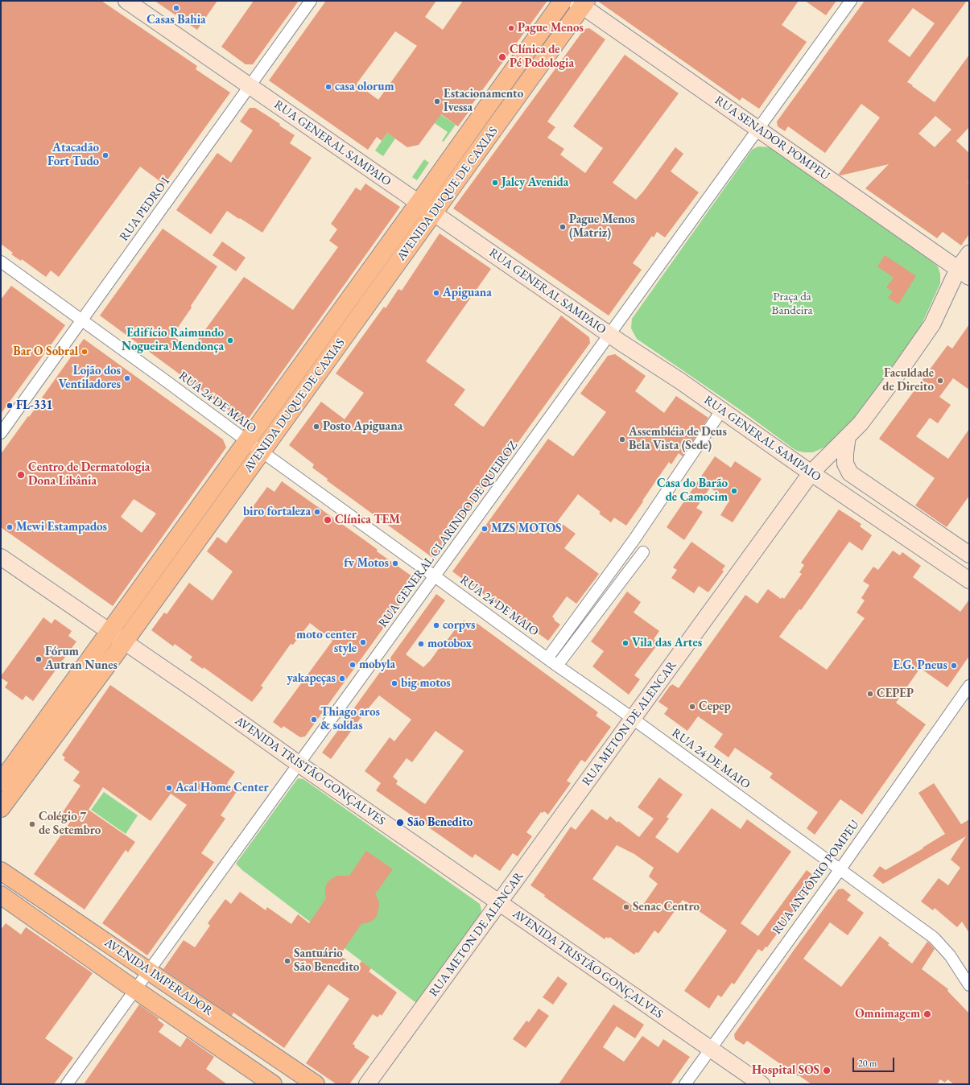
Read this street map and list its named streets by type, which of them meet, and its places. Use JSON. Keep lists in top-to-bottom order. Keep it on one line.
{"streets":{"main road":["AVENIDA DUQUE DE CAXIAS","AVENIDA IMPERADOR"],"street":["RUA SENADOR POMPEU","RUA GENERAL SAMPAIO","RUA PEDRO I","RUA 24 DE MAIO","RUA GENERAL CLARINDO DE QUEIROZ","RUA METON DE ALENCAR","AVENIDA TRISTÃO GONÇALVES","RUA ANTÔNIO POMPEU"]},"crossings":[["RUA SENADOR POMPEU","AVENIDA DUQUE DE CAXIAS"],["RUA SENADOR POMPEU","RUA GENERAL CLARINDO DE QUEIROZ"],["RUA SENADOR POMPEU","RUA METON DE ALENCAR"],["RUA GENERAL SAMPAIO","AVENIDA DUQUE DE CAXIAS"],["RUA GENERAL SAMPAIO","RUA PEDRO I"],["RUA GENERAL SAMPAIO","RUA GENERAL CLARINDO DE QUEIROZ"],["RUA GENERAL SAMPAIO","RUA METON DE ALENCAR"],["AVENIDA DUQUE DE CAXIAS","RUA 24 DE MAIO"],["AVENIDA DUQUE DE CAXIAS","AVENIDA TRISTÃO GONÇALVES"],["RUA PEDRO I","RUA 24 DE MAIO"],["RUA 24 DE MAIO","RUA GENERAL CLARINDO DE QUEIROZ"],["RUA 24 DE MAIO","RUA METON DE ALENCAR"],["RUA 24 DE MAIO","RUA ANTÔNIO POMPEU"],["RUA GENERAL CLARINDO DE QUEIROZ","AVENIDA TRISTÃO GONÇALVES"],["RUA GENERAL CLARINDO DE QUEIROZ","AVENIDA IMPERADOR"],["RUA METON DE ALENCAR","AVENIDA TRISTÃO GONÇALVES"],["AVENIDA TRISTÃO GONÇALVES","RUA ANTÔNIO POMPEU"]],"parks":["Praça da Bandeira"],"places":["Casas Bahia","Pague Menos","Clínica de Pé Podologia","casa olorum","Estacionamento Ivessa","Atacadão Fort Tudo","Jalcy Avenida","Pague Menos (Matriz)","Apiguana","Edifício Raimundo Nogueira Mendonça","Bar O Sobral","Lojão dos Ventiladores","Faculdade de Direito","FL-331","Posto Apiguana","Assembléia de Deus Bela Vista (Sede)","Centro de Dermatologia Dona Libânia","Casa do Barão de Camocim","biro fortaleza","Clínica TEM","Mewi Estampados","MZS MOTOS","fv Motos","corpvs","moto center style","Vila das Artes","motobox","Fórum Autran Nunes","mobyla","E.G. Pneus","yakapeças","big motos","CEPEP","Cepep","Thiago aros & soldas","Acal Home Center","São Benedito","Colégio 7 de Setembro","Senac Centro","Santuário São Benedito","Omnimagem","Hospital SOS"],"scale_bar":"20 m"}
